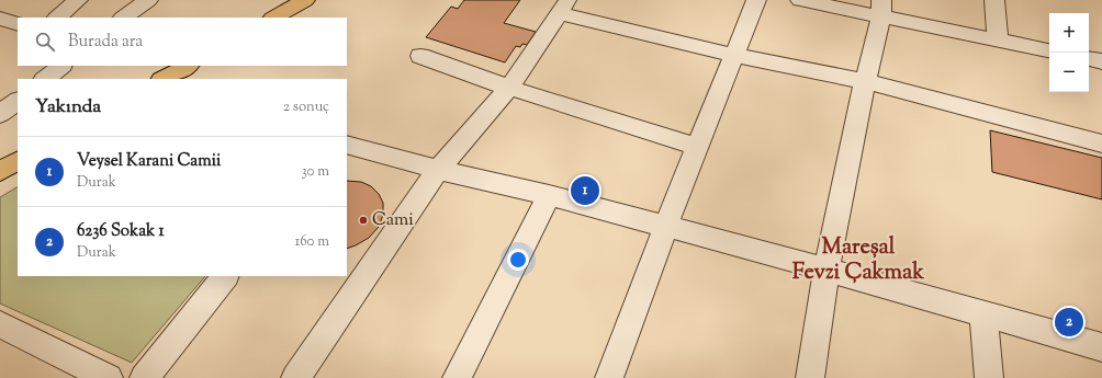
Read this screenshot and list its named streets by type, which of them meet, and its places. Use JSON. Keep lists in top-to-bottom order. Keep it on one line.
{"districts":["Mareşal Fevzi Çakmak"],"places":["Cami"],"page":{"map_buttons":["+","−"],"search":"Burada ara","heading":["Yakında","2 sonuç"],"list":[{"mark":"1","name":"Veysel Karani Camii","note":"Durak","value":"30 m"},{"mark":"2","name":"6236 Sokak 1","note":"Durak","value":"160 m"}],"pins":["1","2"]}}
